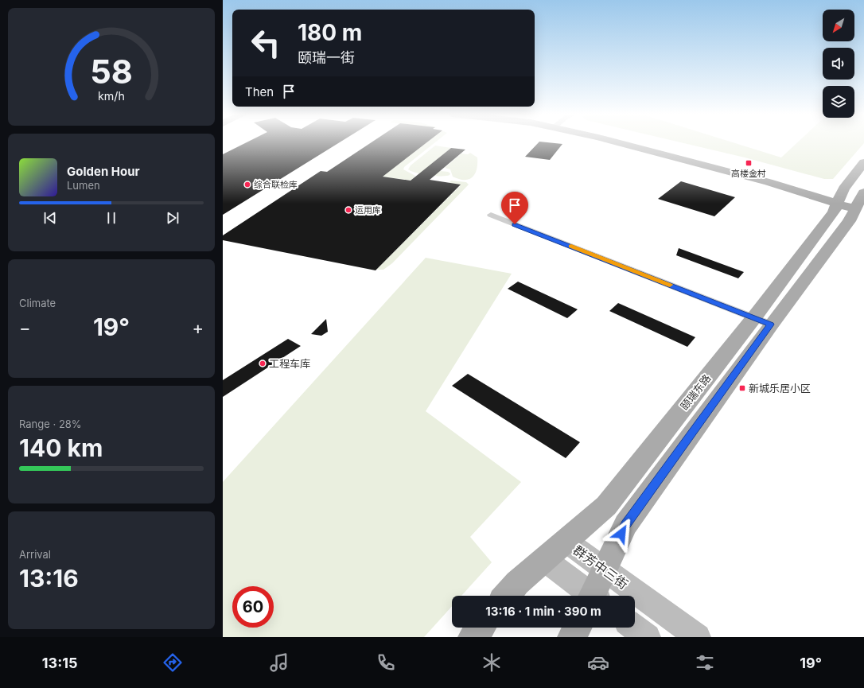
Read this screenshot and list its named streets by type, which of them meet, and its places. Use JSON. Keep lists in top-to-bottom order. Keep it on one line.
{"streets":{"main road":["颐瑞东路","群芳中三街"]},"crossings":[["颐瑞东路","群芳中三街"]],"places":{"transit":["高楼金村","新城乐居小区"],"other":["综合联检库","运用库","工程车库"]},"north":"bottom left","page":{"turn":["180 m","颐瑞一街"],"then":"Then","song":["Golden Hour","Lumen"],"tile":["Climate",["Range · 28%","140 km"],["Arrival","13:16"]],"heat":["−","19°","+"],"limit":"60","trip":"13:16 · 1 min · 390 m","tabs":["13:15","19°"],"gauge":["58","km/h"]}}
